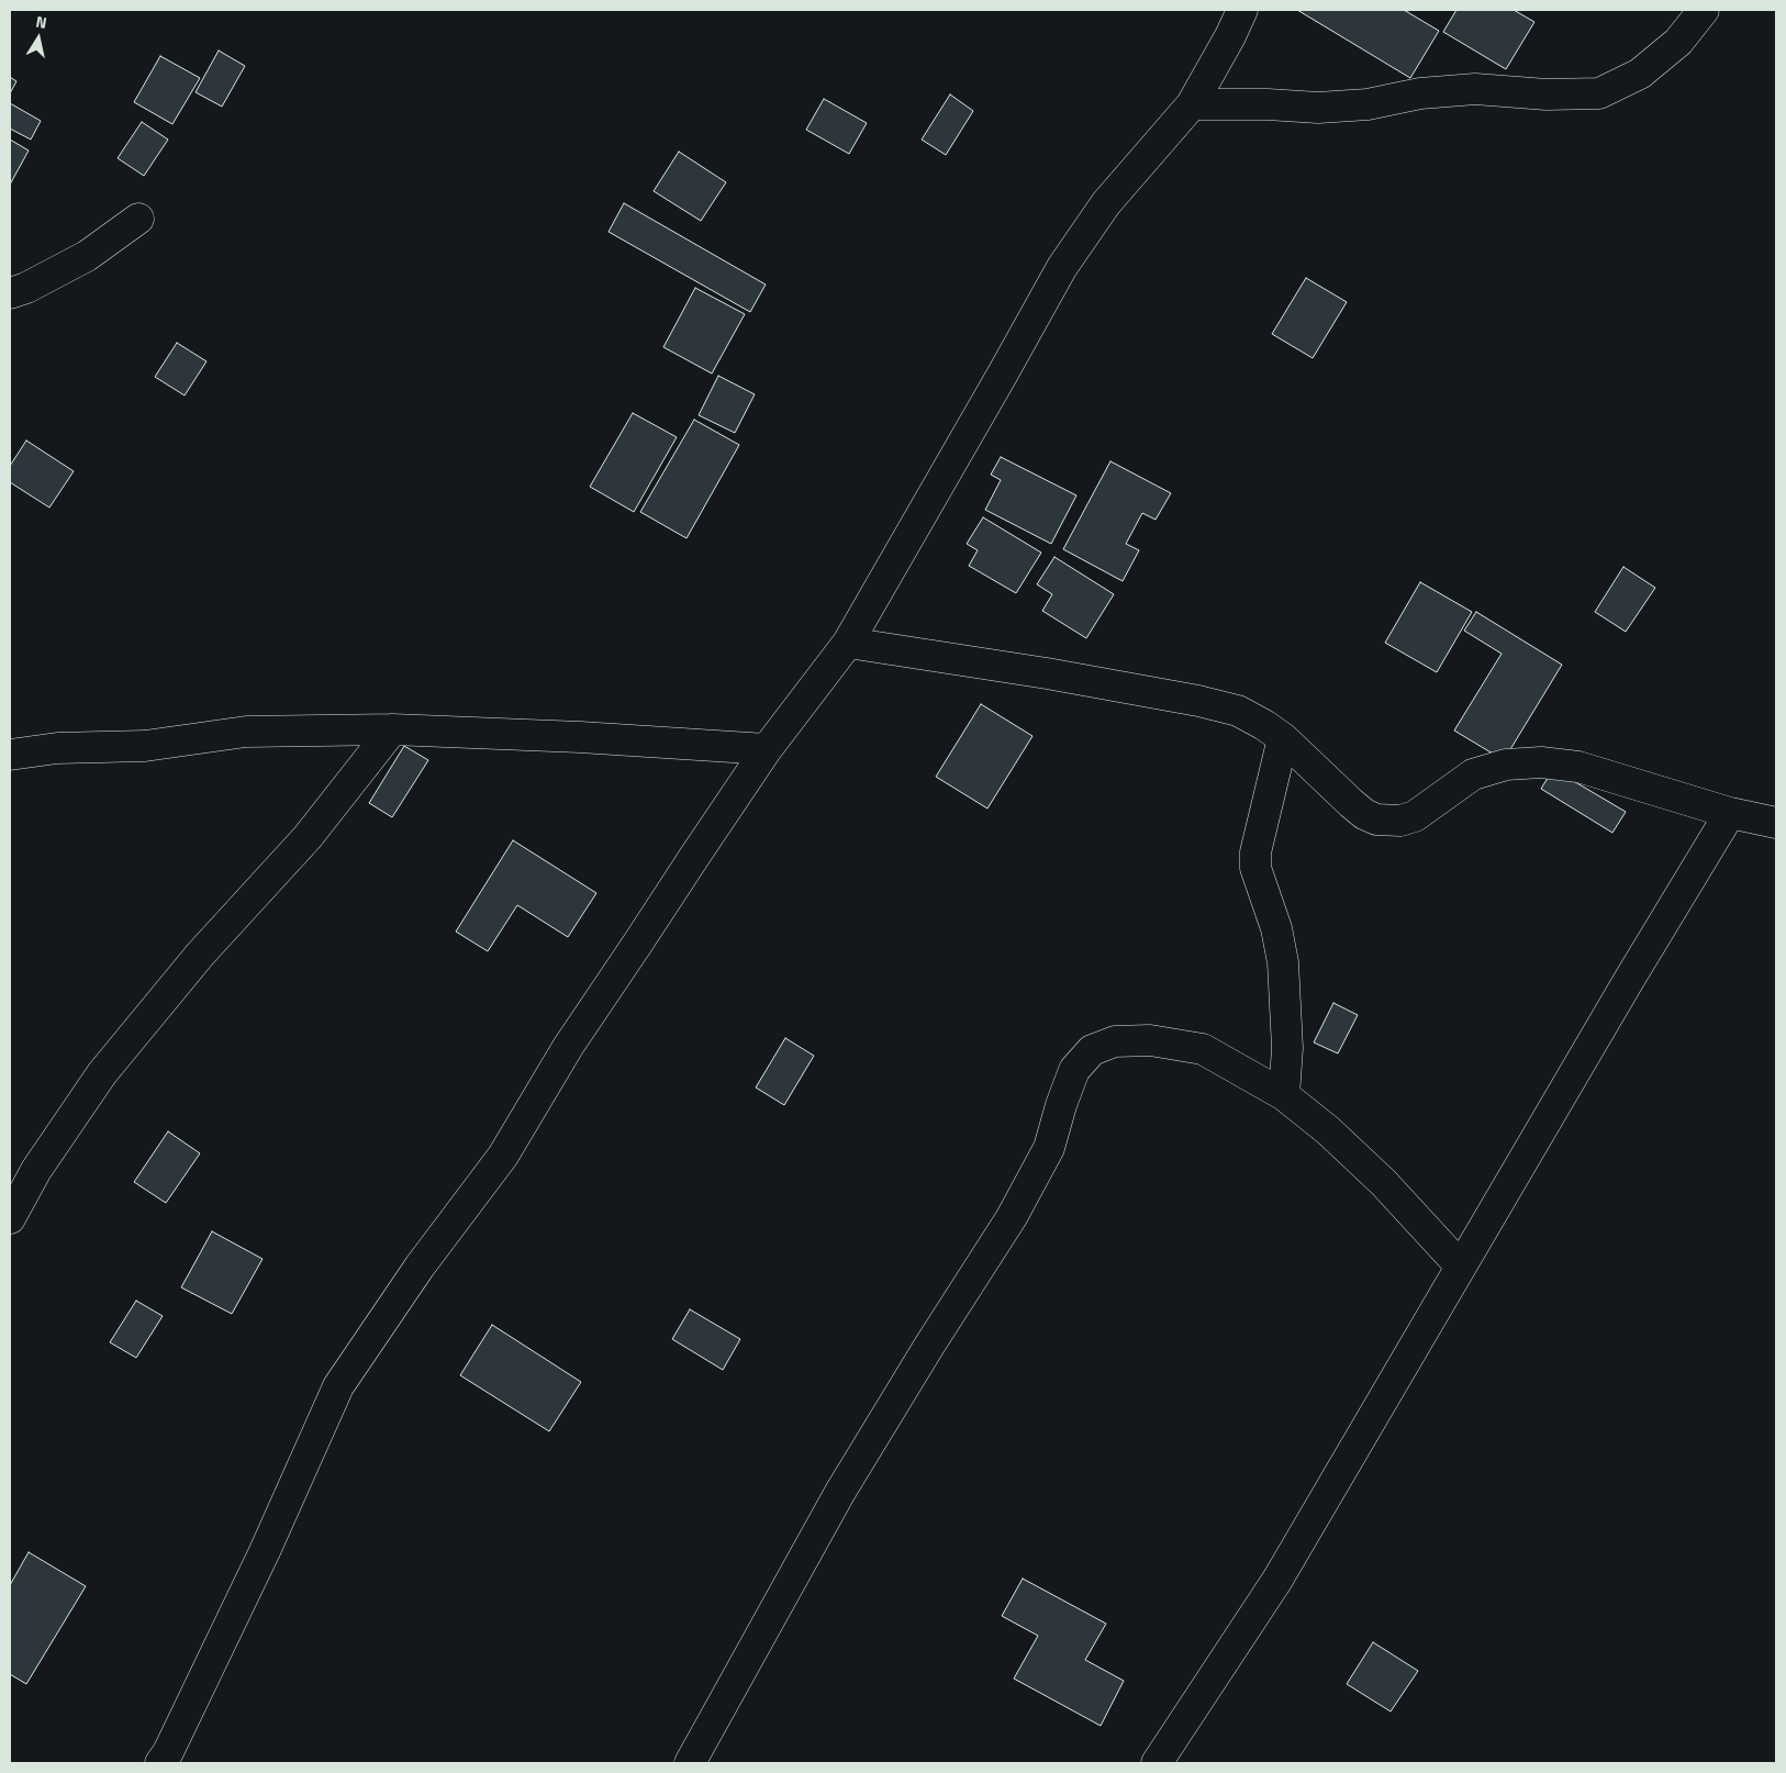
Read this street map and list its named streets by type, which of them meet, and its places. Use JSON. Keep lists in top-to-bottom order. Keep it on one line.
{"north":"top"}
